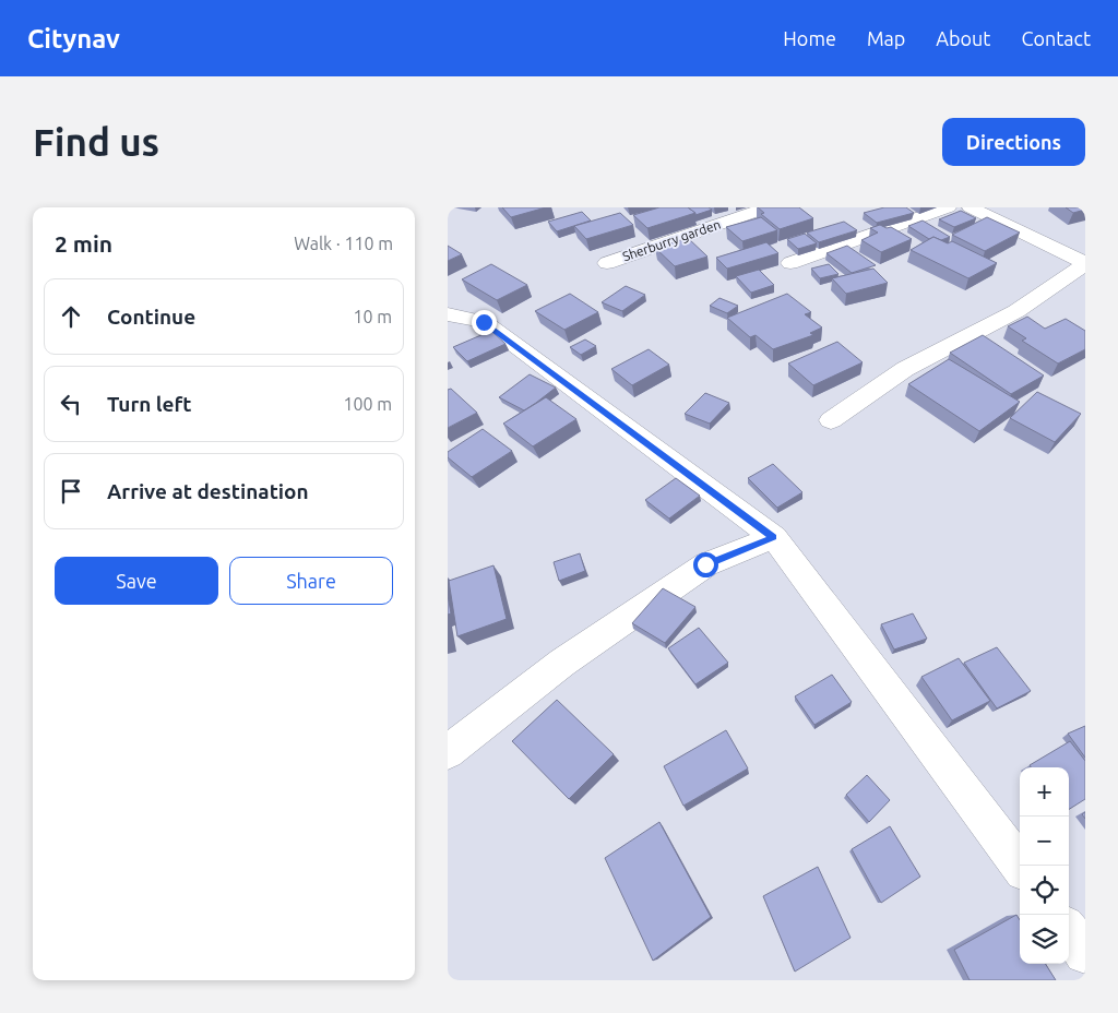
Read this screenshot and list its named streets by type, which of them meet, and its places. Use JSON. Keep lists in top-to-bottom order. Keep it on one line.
{"streets":{"street":["Sherburry garden"]},"page":{"header":"Citynav","nav":["Home","Map","About","Contact"],"buttons":["Directions",["Save","Share"]],"title":"Find us","heading":["2 min","Walk · 110 m"],"list":[["Continue","10 m"],["Turn left","100 m"],"Arrive at destination"],"map_buttons":["+","−"]}}
